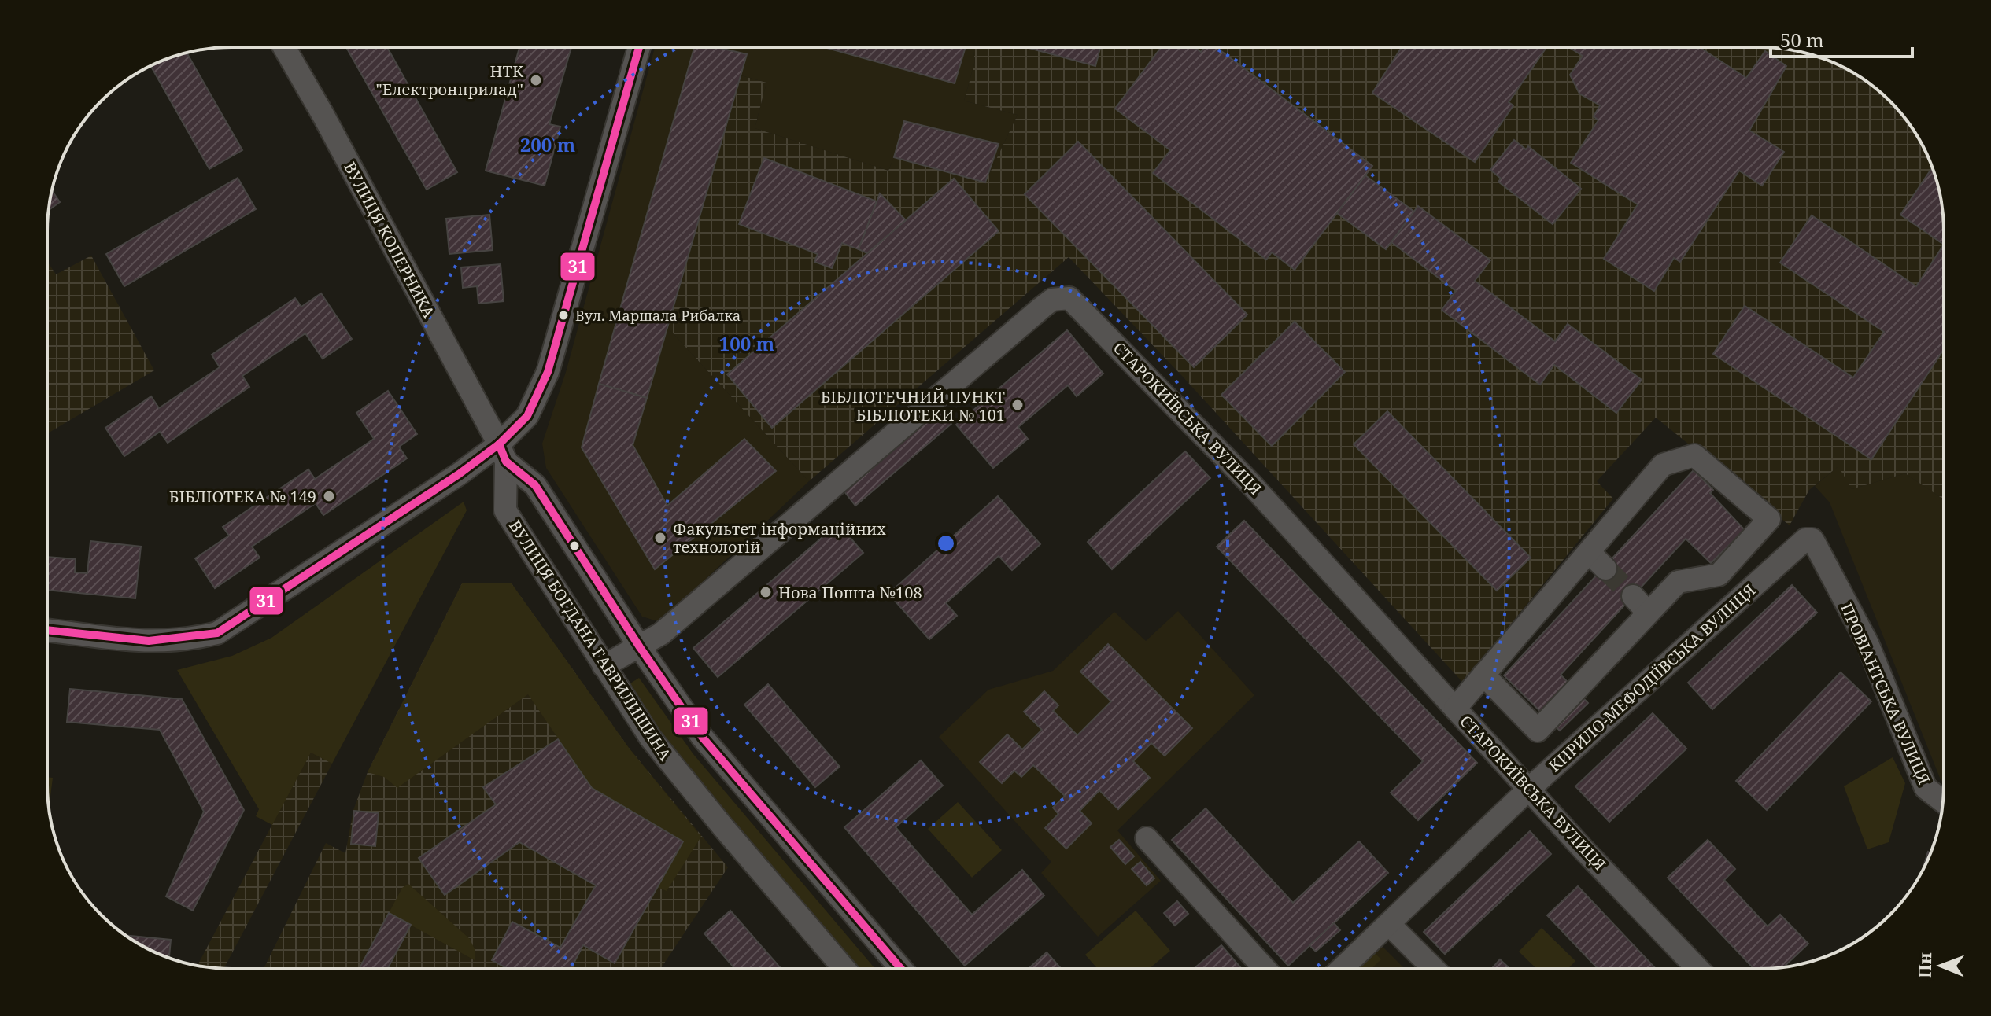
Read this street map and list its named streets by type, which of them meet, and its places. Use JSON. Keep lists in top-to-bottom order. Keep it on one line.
{"streets":{"street":["ВУЛИЦЯ КОПЕРНИКА","СТАРОКИЇВСЬКА ВУЛИЦЯ","ВУЛИЦЯ БОГДАНА ГАВРИЛИШИНА","КИРИЛО-МЕФОДІЇВСЬКА ВУЛИЦЯ","ПРОВІАНТСЬКА ВУЛИЦЯ"]},"crossings":[["ВУЛИЦЯ КОПЕРНИКА","ВУЛИЦЯ БОГДАНА ГАВРИЛИШИНА"],["СТАРОКИЇВСЬКА ВУЛИЦЯ","ВУЛИЦЯ БОГДАНА ГАВРИЛИШИНА"],["СТАРОКИЇВСЬКА ВУЛИЦЯ","КИРИЛО-МЕФОДІЇВСЬКА ВУЛИЦЯ"],["КИРИЛО-МЕФОДІЇВСЬКА ВУЛИЦЯ","ПРОВІАНТСЬКА ВУЛИЦЯ"]],"places":["НТК \"Електронприлад\"","Вул. Маршала Рибалка","БІБЛІОТЕЧНИЙ ПУНКТ БІБЛІОТЕКИ № 101","БІБЛІОТЕКА № 149","Факультет інформаційних технологій","Нова Пошта №108"],"lines":["transit line 31"],"scale_bar":"50 m","north":"left","rings":["200 m","100 m"]}
